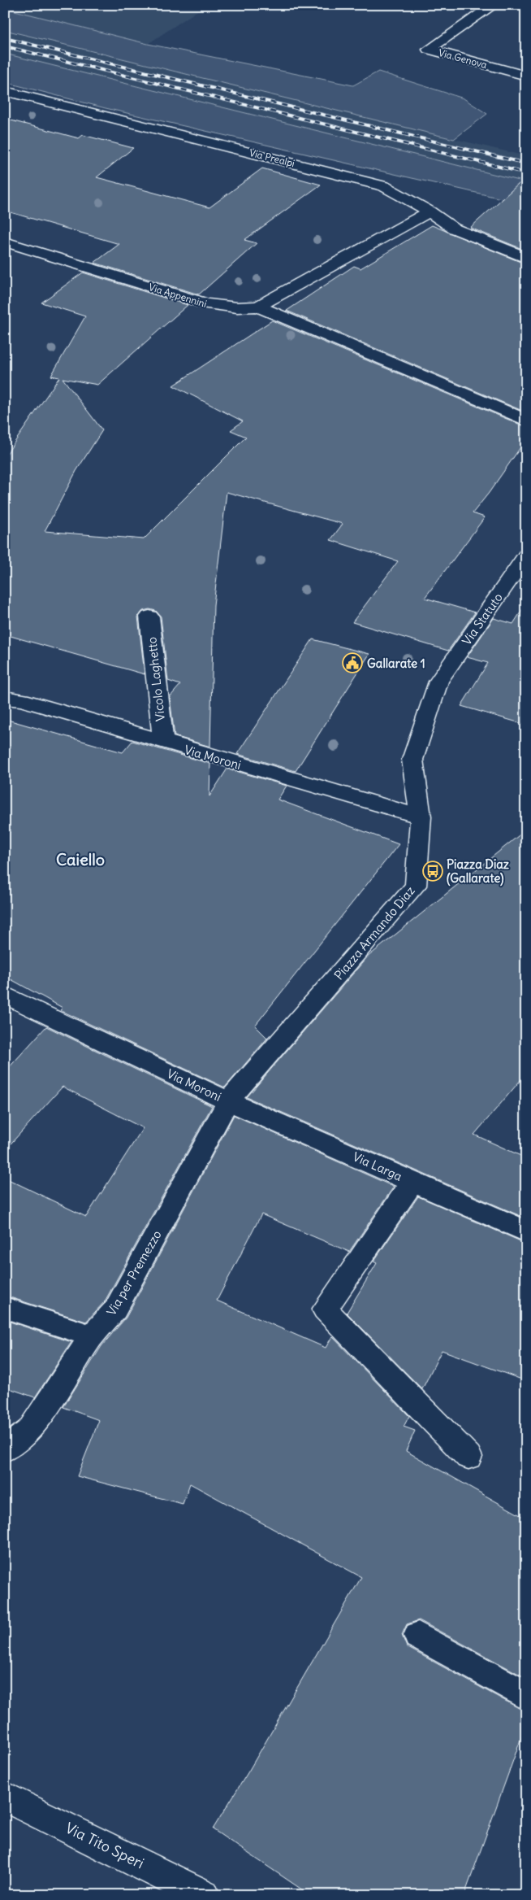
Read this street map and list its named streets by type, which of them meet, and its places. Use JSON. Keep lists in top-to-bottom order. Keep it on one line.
{"streets":{"street":["Via Genova","Via Prealpi","Via Appennini","Via Statuto","Vicolo Laghetto","Via Moroni","Piazza Armando Diaz","Via Larga","Via per Premezzo","Via Tito Speri"]},"crossings":[["Via Prealpi","Via Appennini"],["Via Statuto","Piazza Armando Diaz"],["Vicolo Laghetto","Via Moroni"],["Via Moroni","Piazza Armando Diaz"],["Via Moroni","Via Larga"],["Via Moroni","Via per Premezzo"],["Piazza Armando Diaz","Via Larga"],["Piazza Armando Diaz","Via per Premezzo"],["Via Larga","Via per Premezzo"]],"districts":["Caiello"],"places":{"public building":["Gallarate 1"],"bus stop":["Piazza Diaz (Gallarate)"]}}
